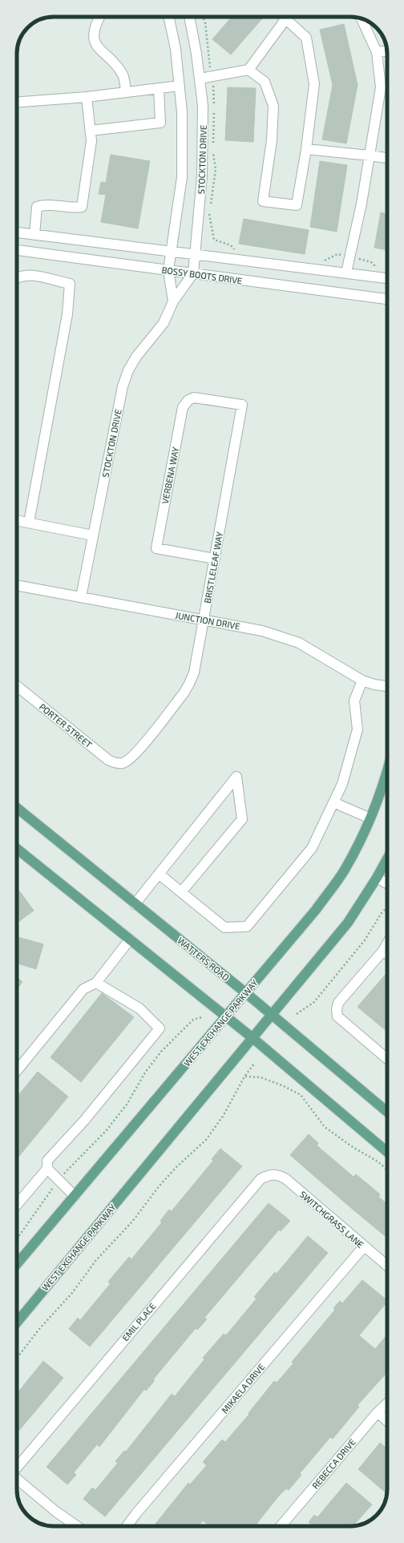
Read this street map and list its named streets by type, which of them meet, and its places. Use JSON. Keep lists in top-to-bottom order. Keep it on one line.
{"streets":{"main road":["WATTERS ROAD","WEST EXCHANGE PARKWAY"],"street":["STOCKTON DRIVE","BOSSY BOOTS DRIVE","VERBENA WAY","BRISTLELEAF WAY","JUNCTION DRIVE","PORTER STREET","SWITCHGRASS LANE","EMIL PLACE","MIKAELA DRIVE","REBECCA DRIVE"]},"crossings":[["STOCKTON DRIVE","BOSSY BOOTS DRIVE"],["STOCKTON DRIVE","JUNCTION DRIVE"],["VERBENA WAY","BRISTLELEAF WAY"],["BRISTLELEAF WAY","JUNCTION DRIVE"],["BRISTLELEAF WAY","PORTER STREET"],["WATTERS ROAD","WEST EXCHANGE PARKWAY"],["SWITCHGRASS LANE","EMIL PLACE"],["SWITCHGRASS LANE","MIKAELA DRIVE"]]}
